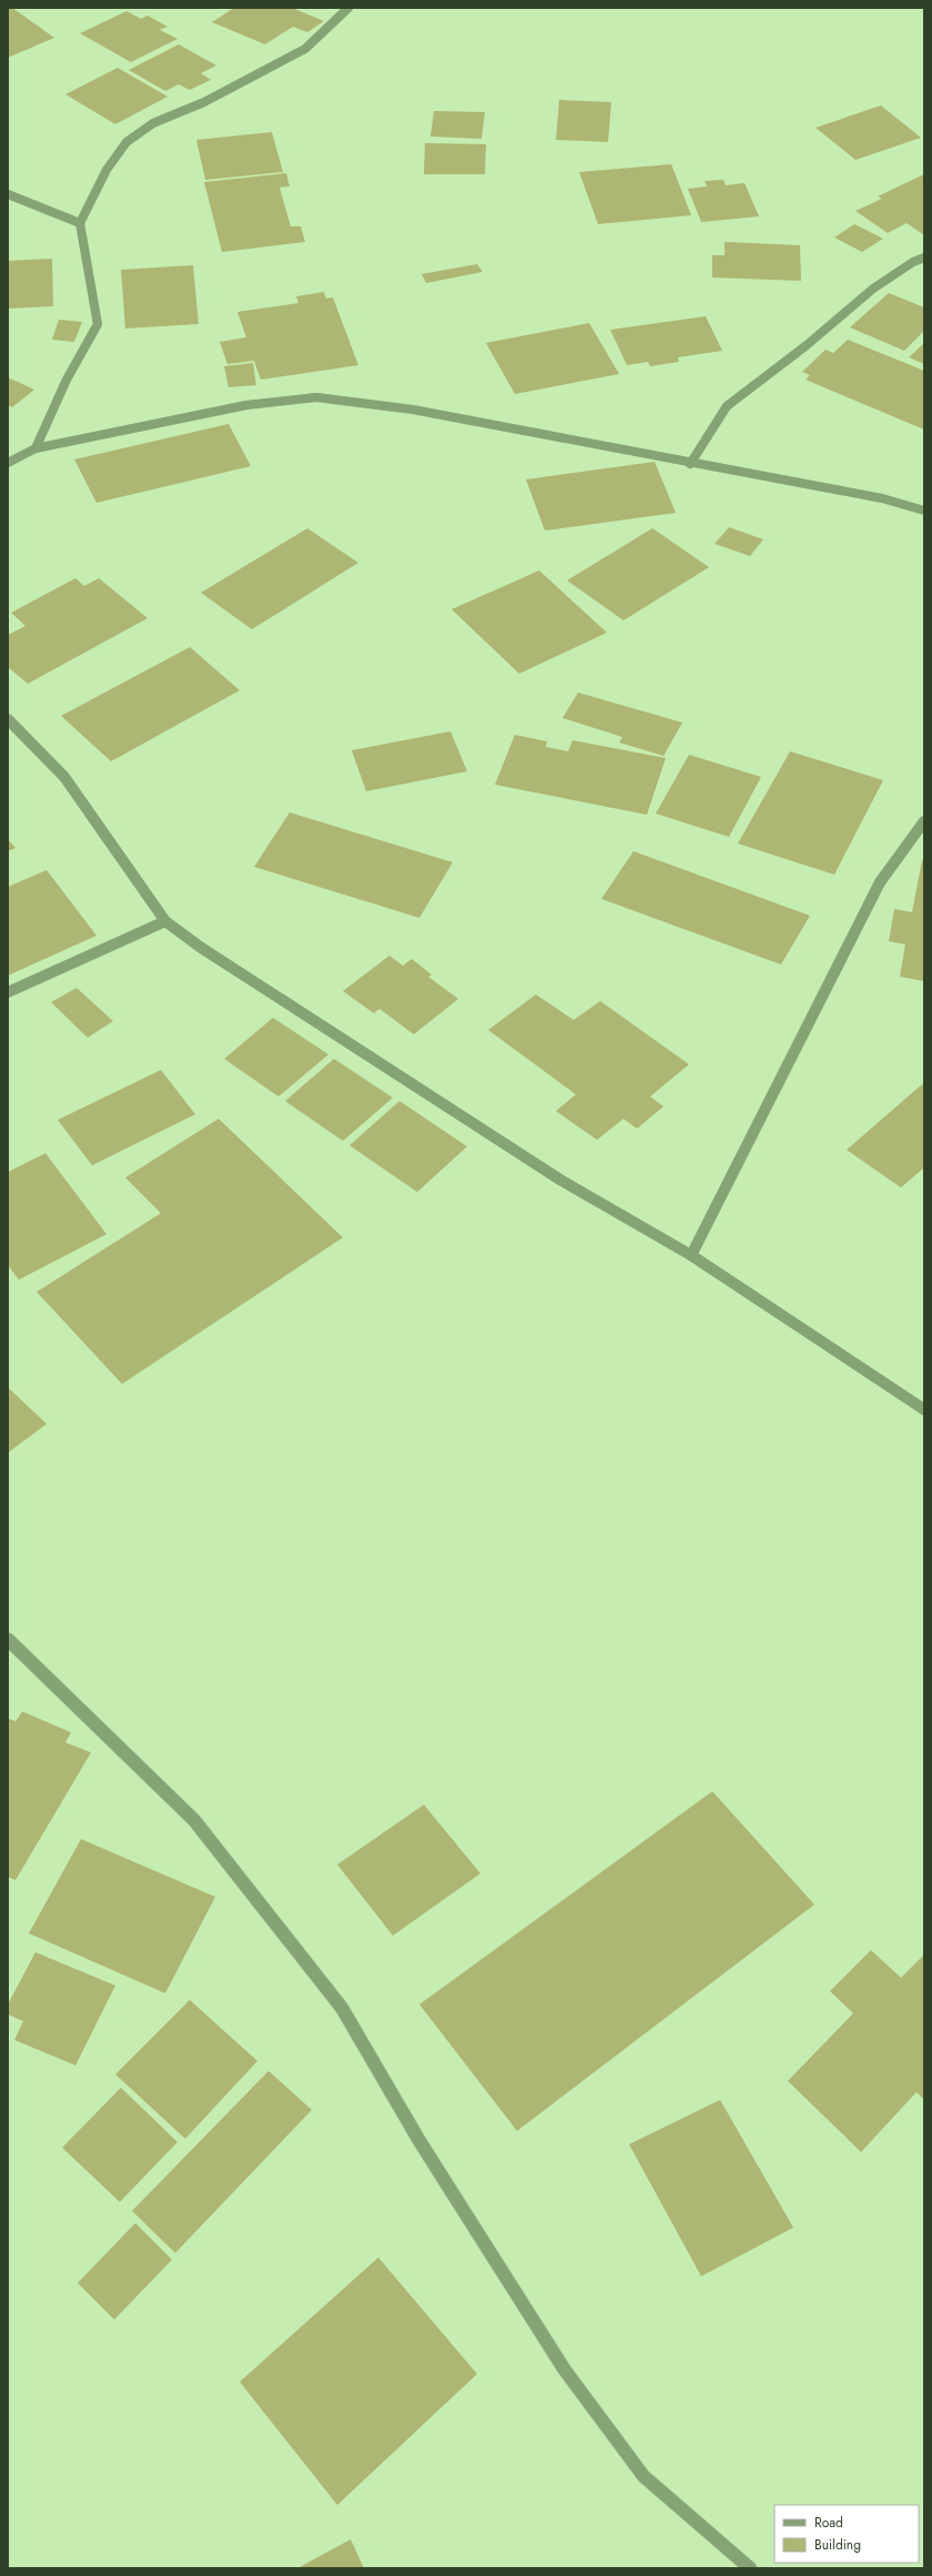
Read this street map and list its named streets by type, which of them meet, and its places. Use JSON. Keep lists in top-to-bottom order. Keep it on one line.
{"legend":["Road","Building"]}
